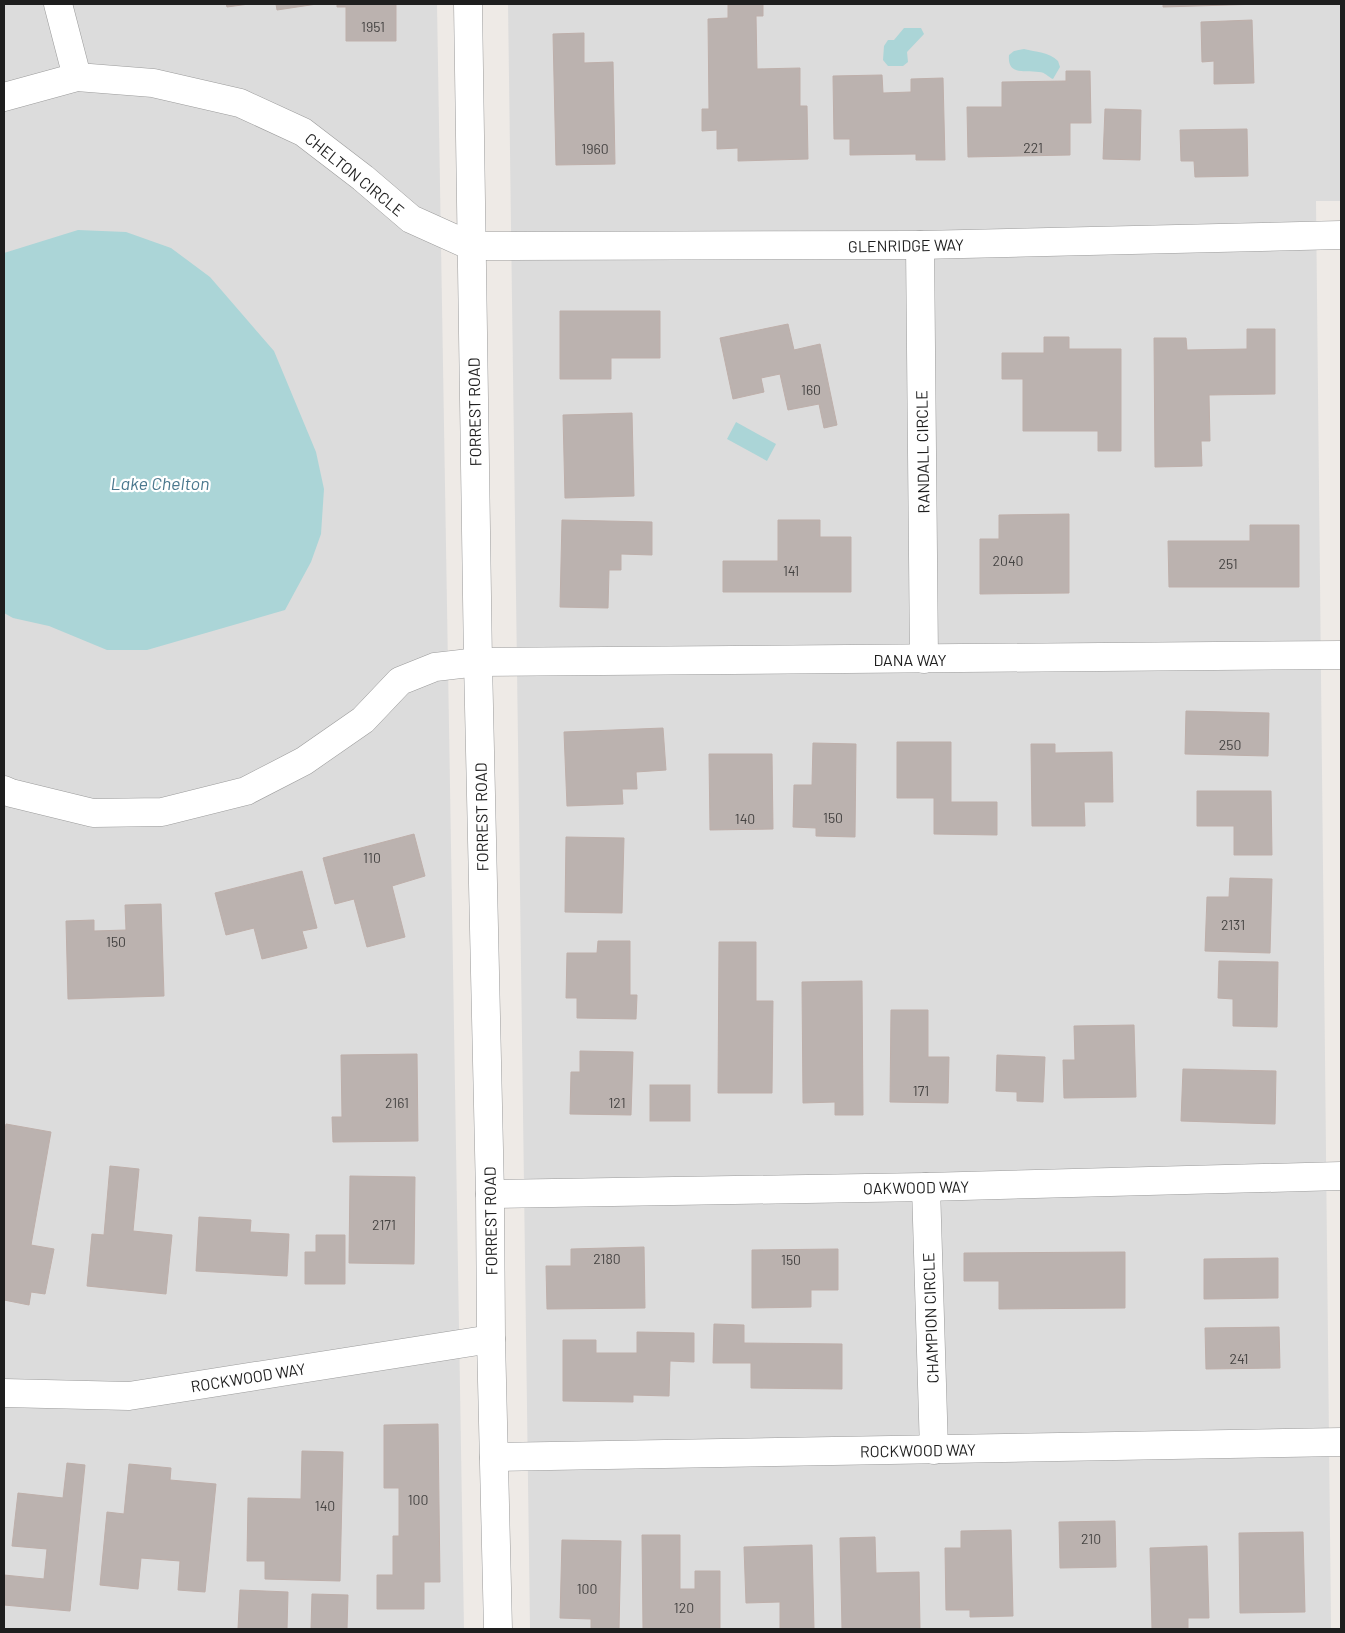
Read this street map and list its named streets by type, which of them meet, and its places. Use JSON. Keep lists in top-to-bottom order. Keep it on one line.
{"streets":{"street":["CHELTON CIRCLE","GLENRIDGE WAY","FORREST ROAD","RANDALL CIRCLE","DANA WAY","OAKWOOD WAY","CHAMPION CIRCLE","ROCKWOOD WAY"]},"crossings":[["CHELTON CIRCLE","GLENRIDGE WAY"],["CHELTON CIRCLE","FORREST ROAD"],["GLENRIDGE WAY","FORREST ROAD"],["GLENRIDGE WAY","RANDALL CIRCLE"],["FORREST ROAD","DANA WAY"],["FORREST ROAD","OAKWOOD WAY"],["FORREST ROAD","ROCKWOOD WAY"],["RANDALL CIRCLE","DANA WAY"],["OAKWOOD WAY","CHAMPION CIRCLE"],["CHAMPION CIRCLE","ROCKWOOD WAY"]],"water":["Lake Chelton"],"house_numbers":["1951","221","1960","160","2040","251","141","250","150","140","110","2131","150","171","2161","121","2171","2180","150","241","100","140","210","100","120"]}
